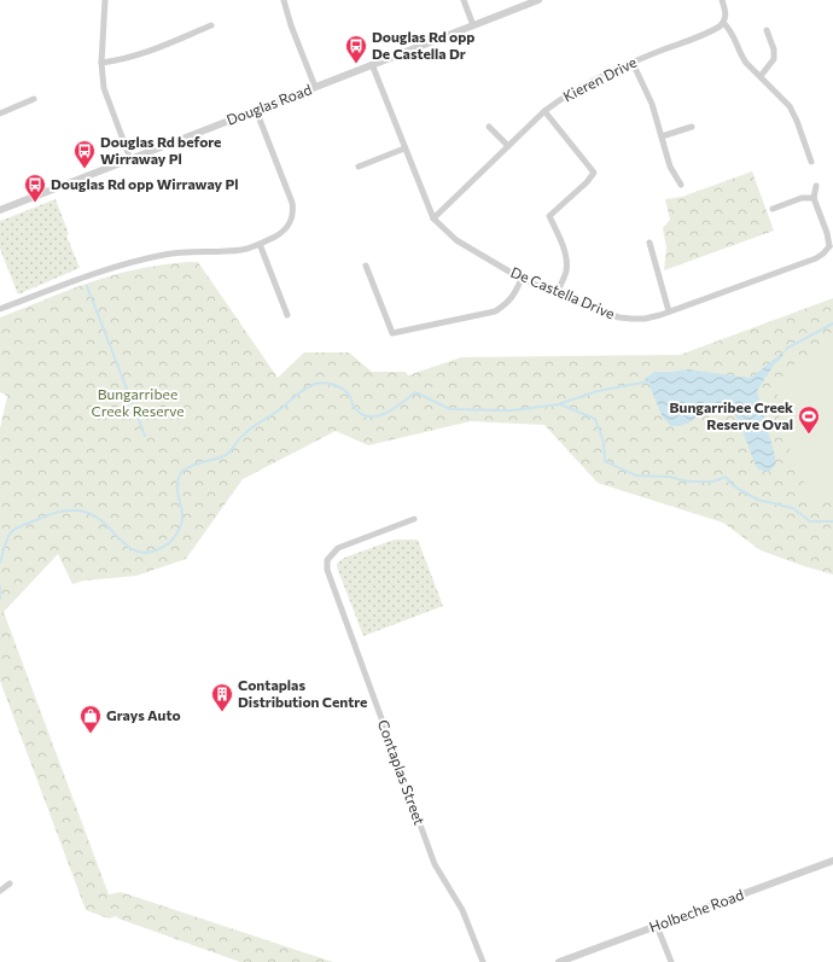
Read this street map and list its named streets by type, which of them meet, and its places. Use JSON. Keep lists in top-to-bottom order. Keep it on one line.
{"streets":{"street":["Kieren Drive","Douglas Road","De Castella Drive","Contaplas Street","Holbeche Road"]},"crossings":[["Kieren Drive","De Castella Drive"],["Douglas Road","De Castella Drive"]],"parks":["Bungarribee Creek Reserve"],"places":{"bus stop":["Douglas Rd opp De Castella Dr","Douglas Rd before Wirraway Pl","Douglas Rd opp Wirraway Pl"],"sports":["Bungarribee Creek Reserve Oval"],"building":["Contaplas Distribution Centre"],"shop":["Grays Auto"]}}
